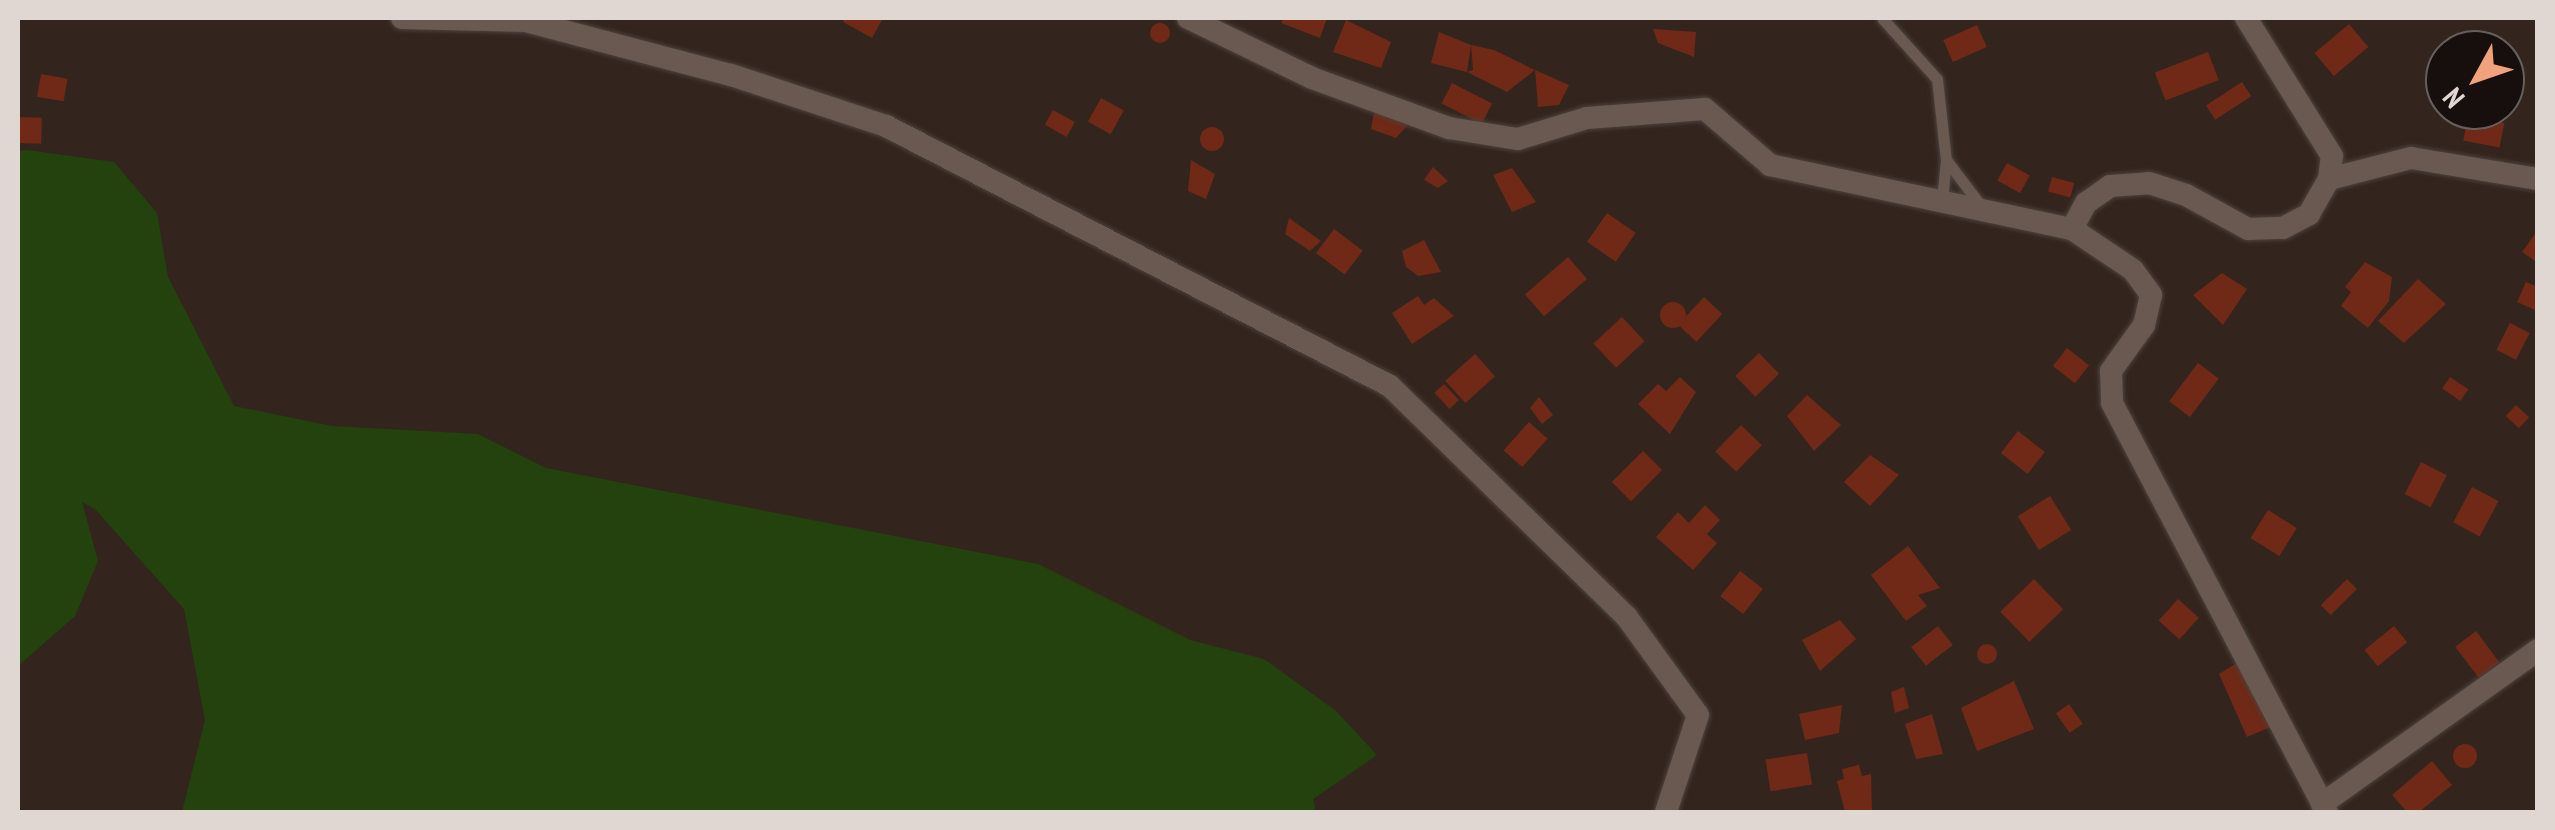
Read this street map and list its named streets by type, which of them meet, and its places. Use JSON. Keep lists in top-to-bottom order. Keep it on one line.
{"north":"bottom left"}
